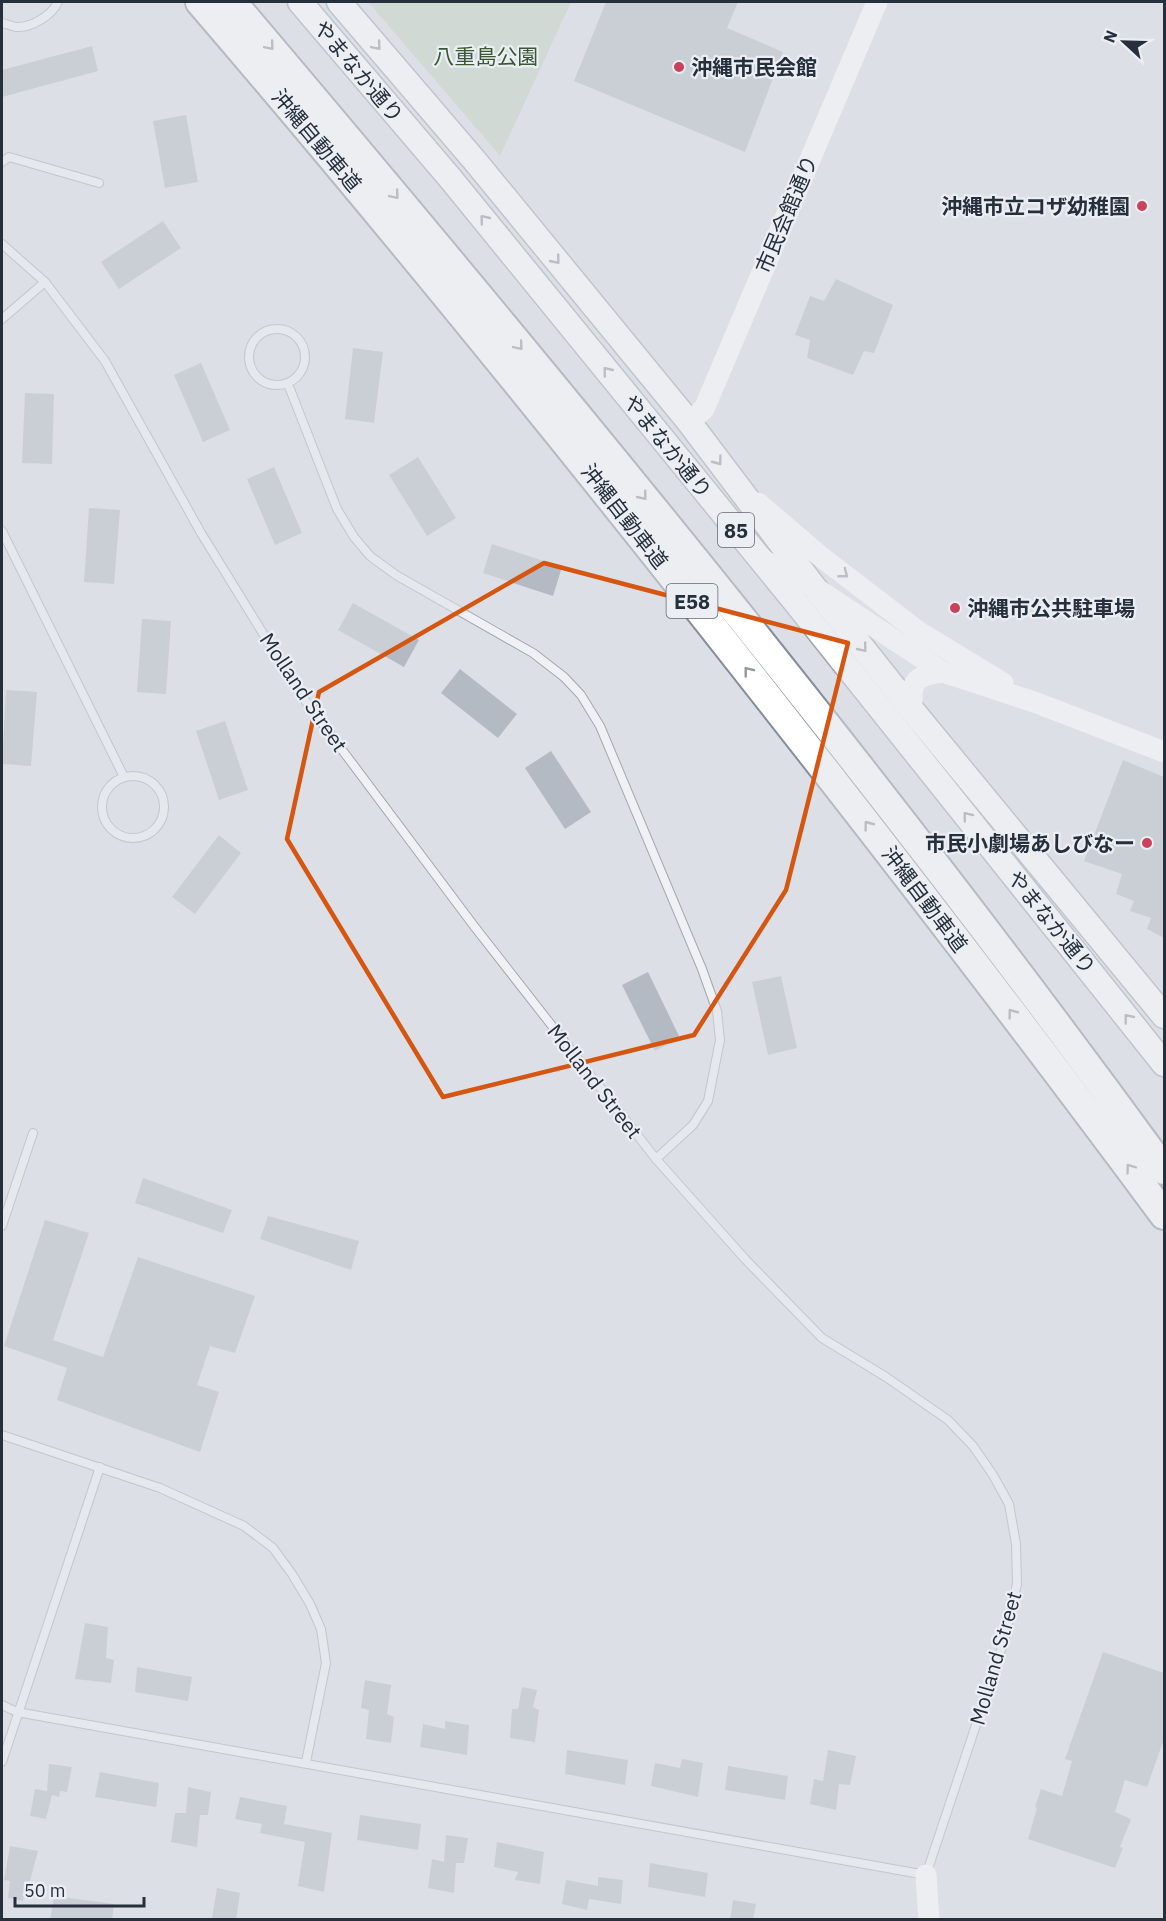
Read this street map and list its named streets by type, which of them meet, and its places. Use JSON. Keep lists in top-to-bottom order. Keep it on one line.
{"streets":{"highway":["沖縄自動車道","E58"],"main road":["やまなか通り","85"],"street":["市民会館通り","Molland Street"]},"crossings":[["やまなか通り","市民会館通り"]],"parks":["八重島公園"],"places":["沖縄市民会館","沖縄市立コザ幼稚園","沖縄市公共駐車場","市民小劇場あしびなー"],"scale_bar":"50 m","north":"left"}
